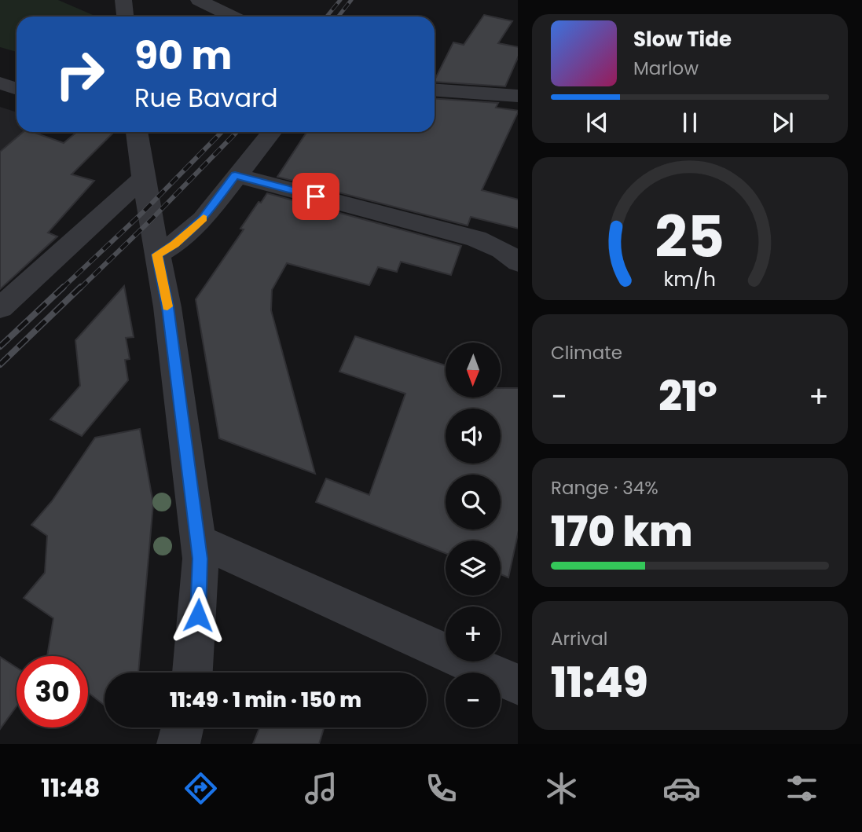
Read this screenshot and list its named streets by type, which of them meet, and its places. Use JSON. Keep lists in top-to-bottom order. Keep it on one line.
{"north":"bottom","page":{"turn":["90 m","Rue Bavard"],"song":["Slow Tide","Marlow"],"tile":["Climate",["Range · 34%","170 km"],["Arrival","11:49"]],"map_buttons":["+","−"],"heat":["−","21°","+"],"limit":"30","trip":"11:49 · 1 min · 150 m","tabs":"11:48","gauge":["25","km/h"]}}
